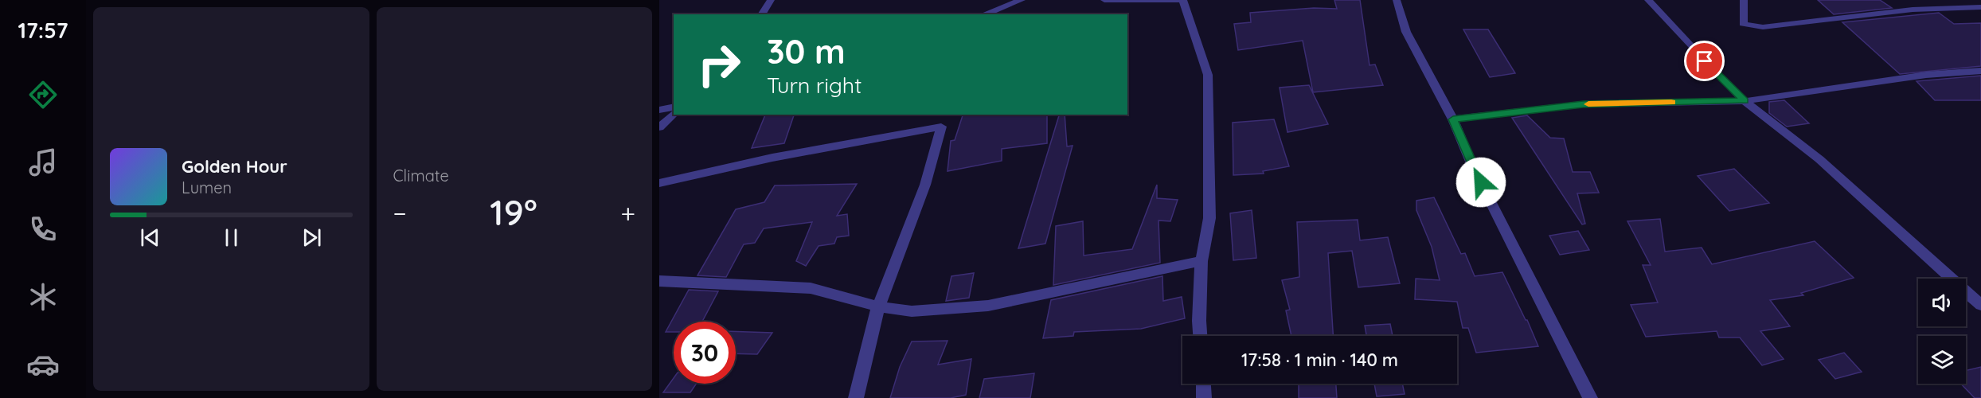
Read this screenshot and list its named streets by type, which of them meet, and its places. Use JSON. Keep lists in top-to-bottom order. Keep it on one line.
{"page":{"tabs":"17:57","tile":"Climate","turn":["30 m","Turn right"],"song":["Golden Hour","Lumen"],"heat":["−","19°","+"],"limit":"30","trip":"17:58 · 1 min · 140 m"}}
